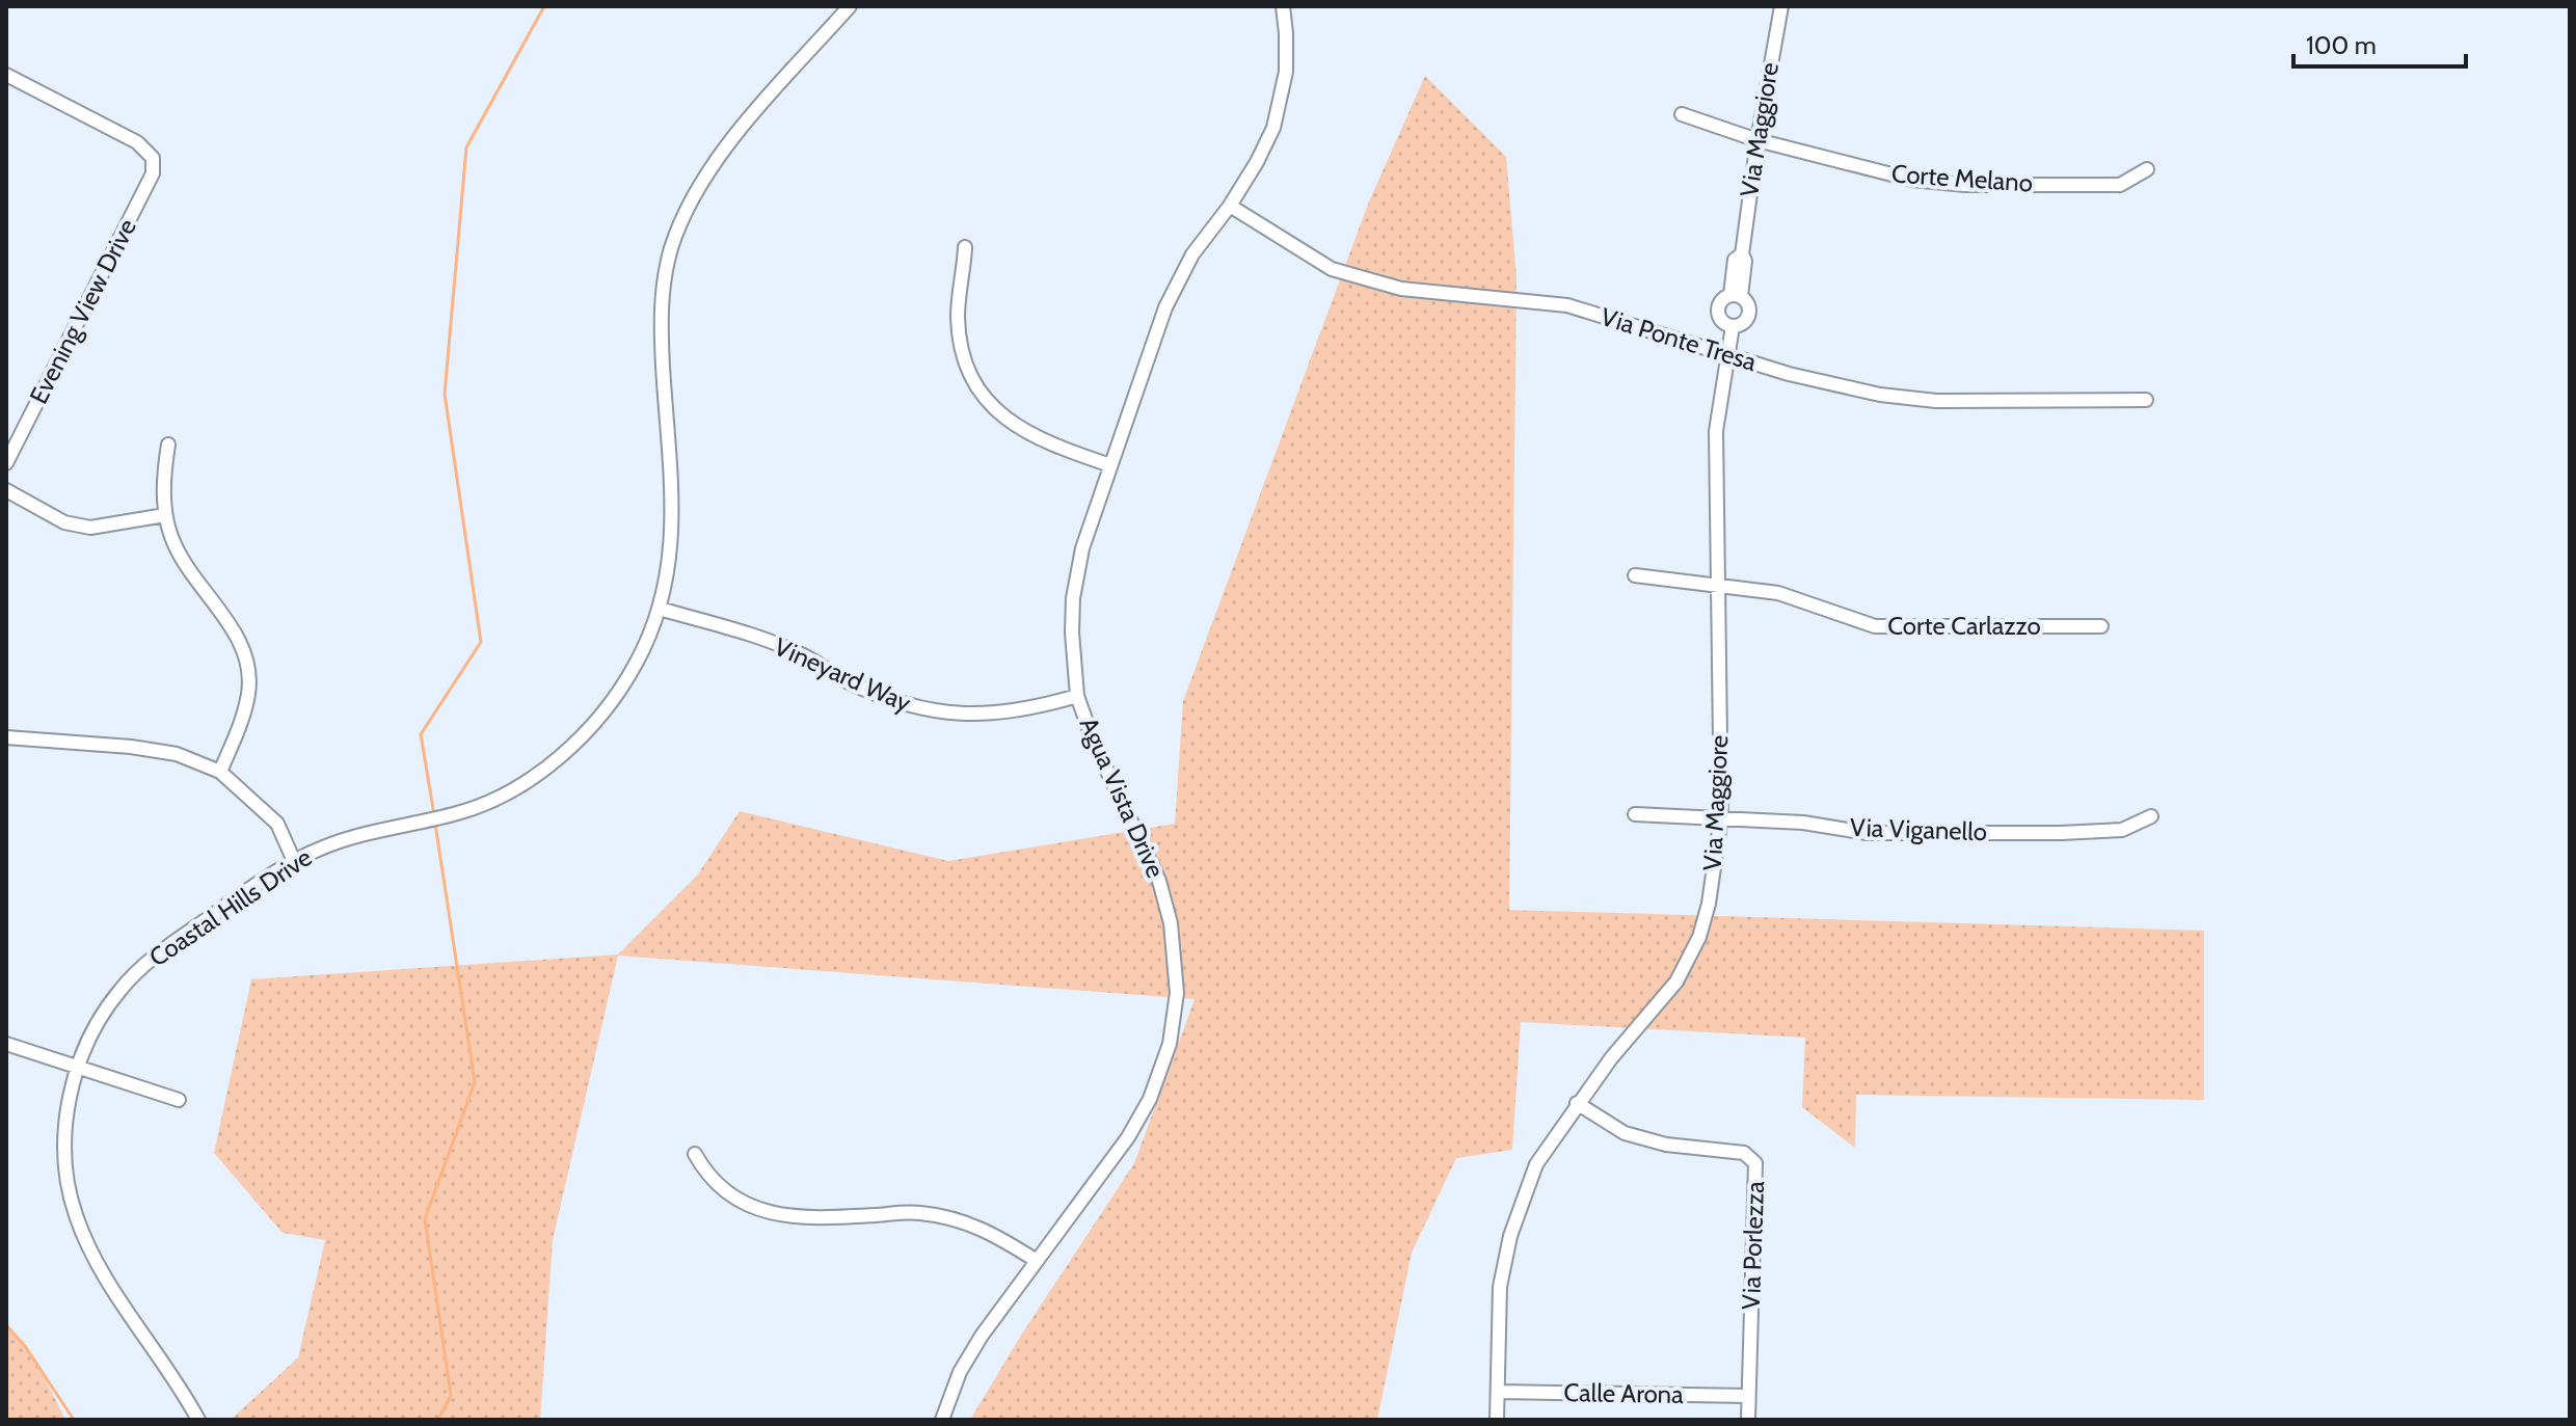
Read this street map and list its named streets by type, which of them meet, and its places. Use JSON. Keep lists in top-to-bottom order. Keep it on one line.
{"streets":{"street":["Via Maggiore","Corte Melano","Evening View Drive","Via Ponte Tresa","Corte Carlazzo","Vineyard Way","Agua Vista Drive","Via Viganello","Coastal Hills Drive","Via Porlezza","Calle Arona"]},"crossings":[["Via Maggiore","Corte Melano"],["Via Maggiore","Via Ponte Tresa"],["Via Maggiore","Corte Carlazzo"],["Via Maggiore","Via Viganello"],["Via Maggiore","Via Porlezza"],["Via Maggiore","Calle Arona"],["Via Ponte Tresa","Agua Vista Drive"],["Vineyard Way","Agua Vista Drive"],["Vineyard Way","Coastal Hills Drive"],["Via Porlezza","Calle Arona"]],"scale_bar":"100 m"}
